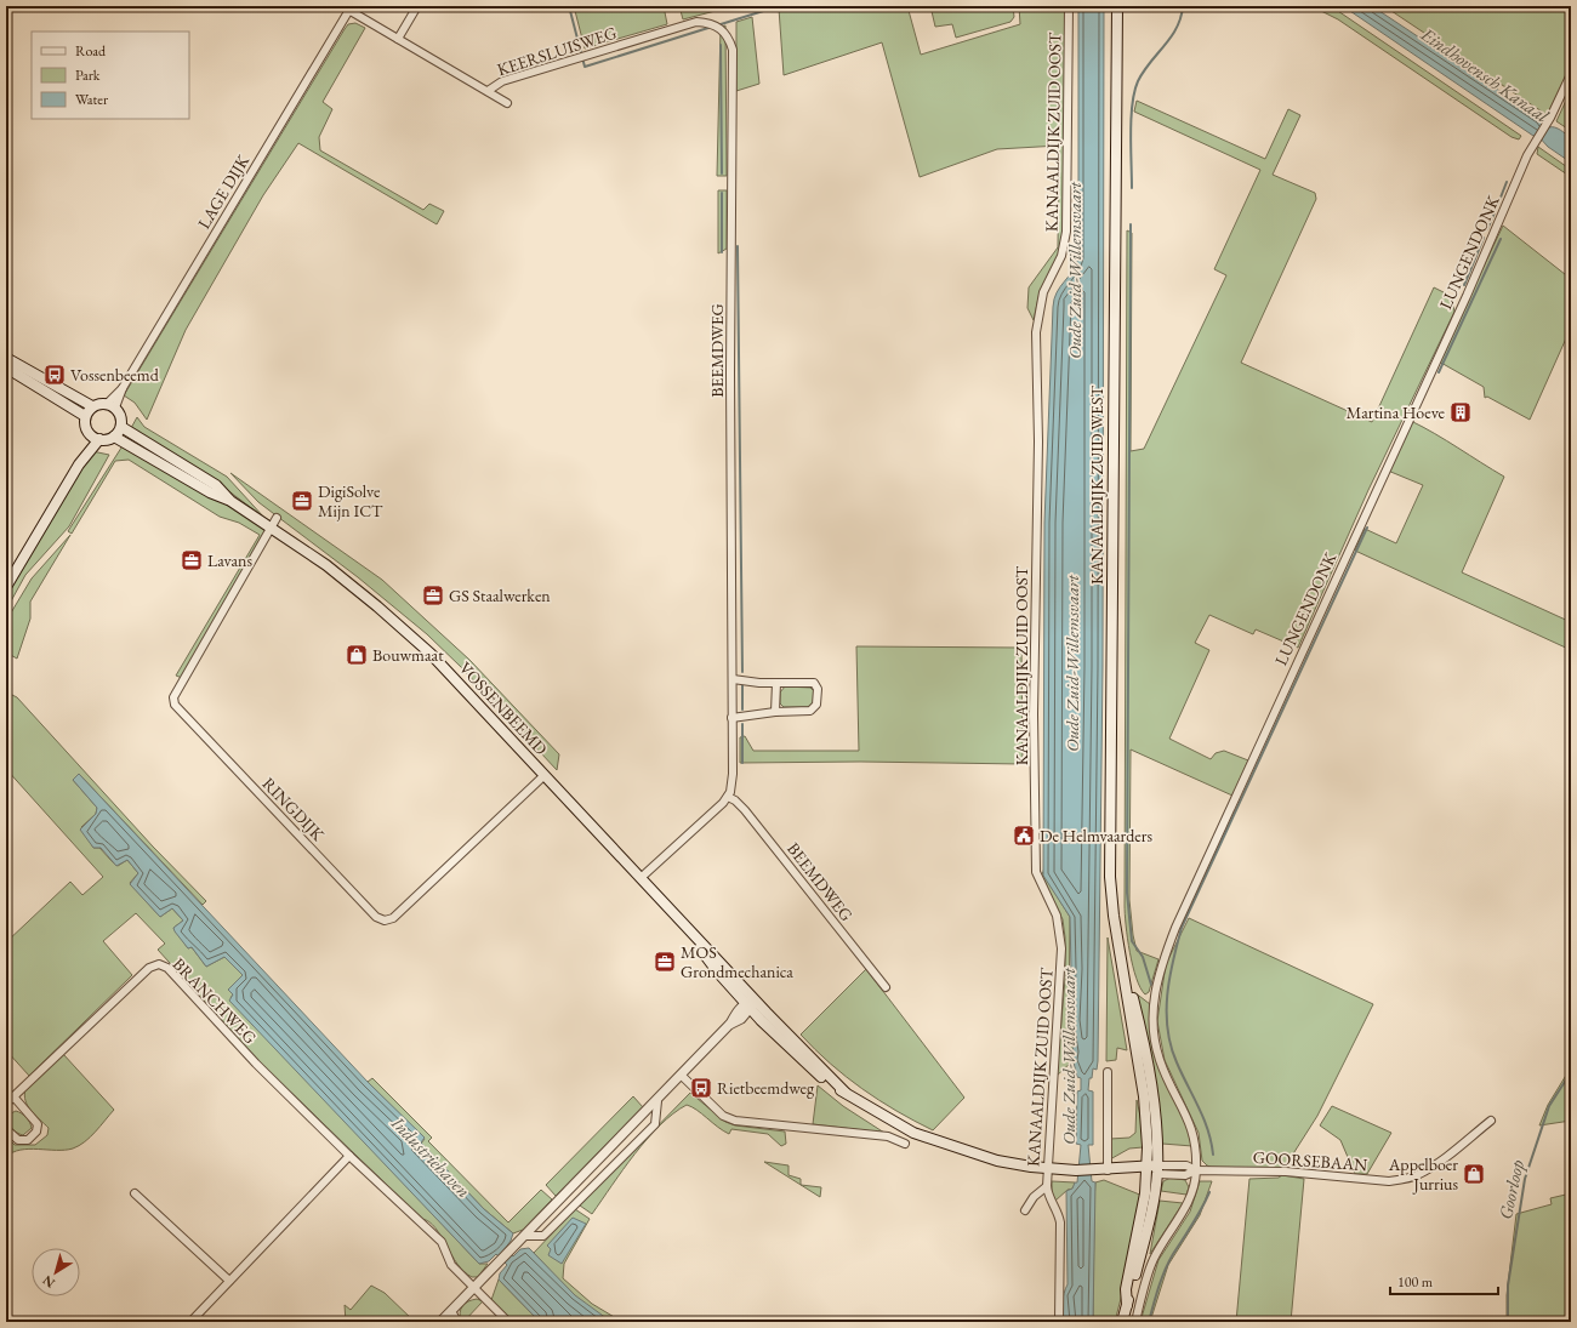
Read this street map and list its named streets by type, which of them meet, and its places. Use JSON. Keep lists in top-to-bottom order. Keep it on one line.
{"streets":{"main road":["KANAALDIJK ZUID WEST","VOSSENBEEMD"],"street":["KEERSLUISWEG","KANAALDIJK ZUID OOST","LAGE DIJK","LUNGENDONK","BEEMDWEG","RINGDIJK","BRANCHWEG","GOORSEBAAN"]},"crossings":[["KEERSLUISWEG","BEEMDWEG"],["KANAALDIJK ZUID OOST","VOSSENBEEMD"],["LAGE DIJK","VOSSENBEEMD"],["LUNGENDONK","GOORSEBAAN"],["KANAALDIJK ZUID WEST","VOSSENBEEMD"],["KANAALDIJK ZUID WEST","GOORSEBAAN"],["VOSSENBEEMD","RINGDIJK"],["VOSSENBEEMD","GOORSEBAAN"]],"water":["Eindhovensch Kanaal","Oude Zuid-Willemsvaart","Industriehaven","Goorloop"],"places":{"bus stop":["Vossenbeemd","Rietbeemdweg"],"building":["Martina Hoeve"],"office":["DigiSolve Mijn ICT","Lavans","GS Staalwerken","MOS Grondmechanica"],"shop":["Bouwmaat","Appelboer Jurrius"],"public building":["De Helmvaarders"]},"legend":["Road","Park","Water"],"scale_bar":"100 m","north":"bottom left"}
